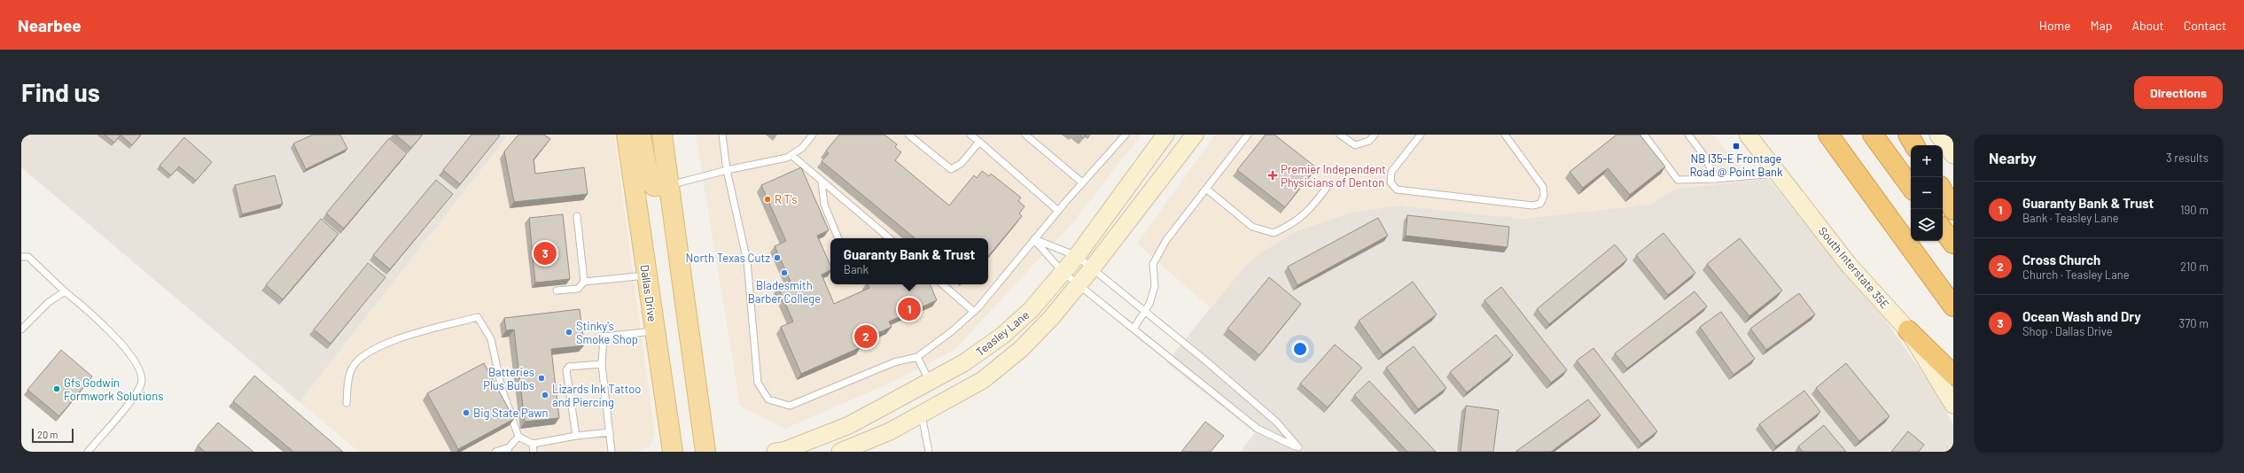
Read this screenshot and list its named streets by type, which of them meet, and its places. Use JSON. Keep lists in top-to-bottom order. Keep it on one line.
{"streets":{"main road":["South Interstate 35E","Dallas Drive","Teasley Lane"]},"places":{"transit":["NB I35-E Frontage Road @ Point Bank"],"health":["Premier Independent Physicians of Denton"],"other":["R T's","North Texas Cutz","Bladesmith Barber College","Stinky's Smoke Shop","Batteries Plus Bulbs","Gfs Godwin Formwork Solutions","Lizards Ink Tattoo and Piercing","Big State Pawn"]},"scale_bar":"20 m","page":{"header":"Nearbee","nav":["Home","Map","About","Contact"],"buttons":"Directions","title":"Find us","heading":["Nearby","3 results"],"map_buttons":["+","−"],"list":[{"mark":"1","name":"Guaranty Bank & Trust","note":"Bank · Teasley Lane","value":"190 m"},{"mark":"2","name":"Cross Church","note":"Church · Teasley Lane","value":"210 m"},{"mark":"3","name":"Ocean Wash and Dry","note":"Shop · Dallas Drive","value":"370 m"}],"popup":["Guaranty Bank & Trust","Bank"],"pins":["3","1","2"],"scale":"20 m"}}
